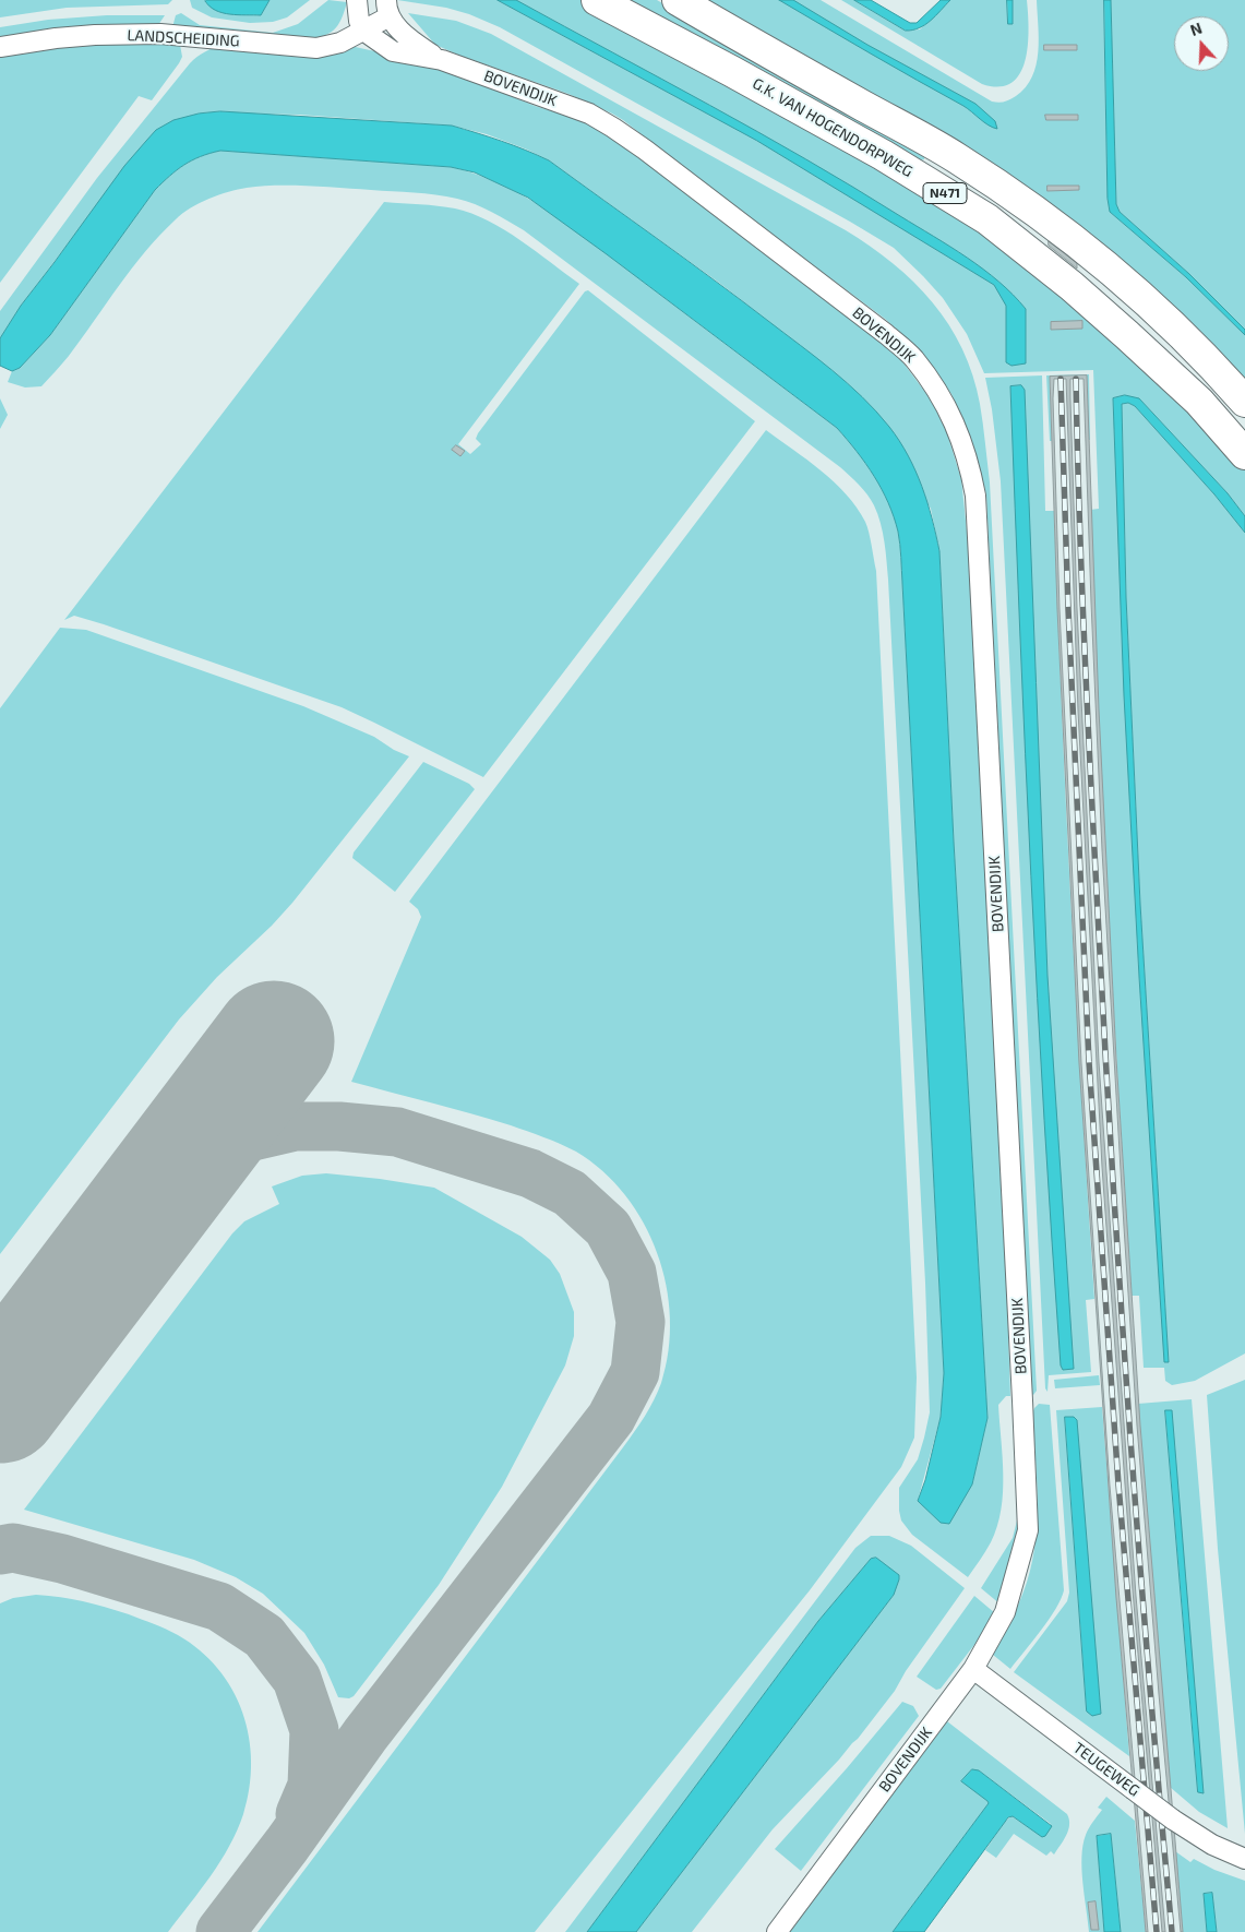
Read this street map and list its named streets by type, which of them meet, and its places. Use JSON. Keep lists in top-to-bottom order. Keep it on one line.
{"streets":{"main road":["G.K. VAN HOGENDORPWEG","N471"],"street":["LANDSCHEIDING","BOVENDIJK","TEUGEWEG"]},"crossings":[["LANDSCHEIDING","BOVENDIJK"],["BOVENDIJK","TEUGEWEG"]],"north":"top"}
